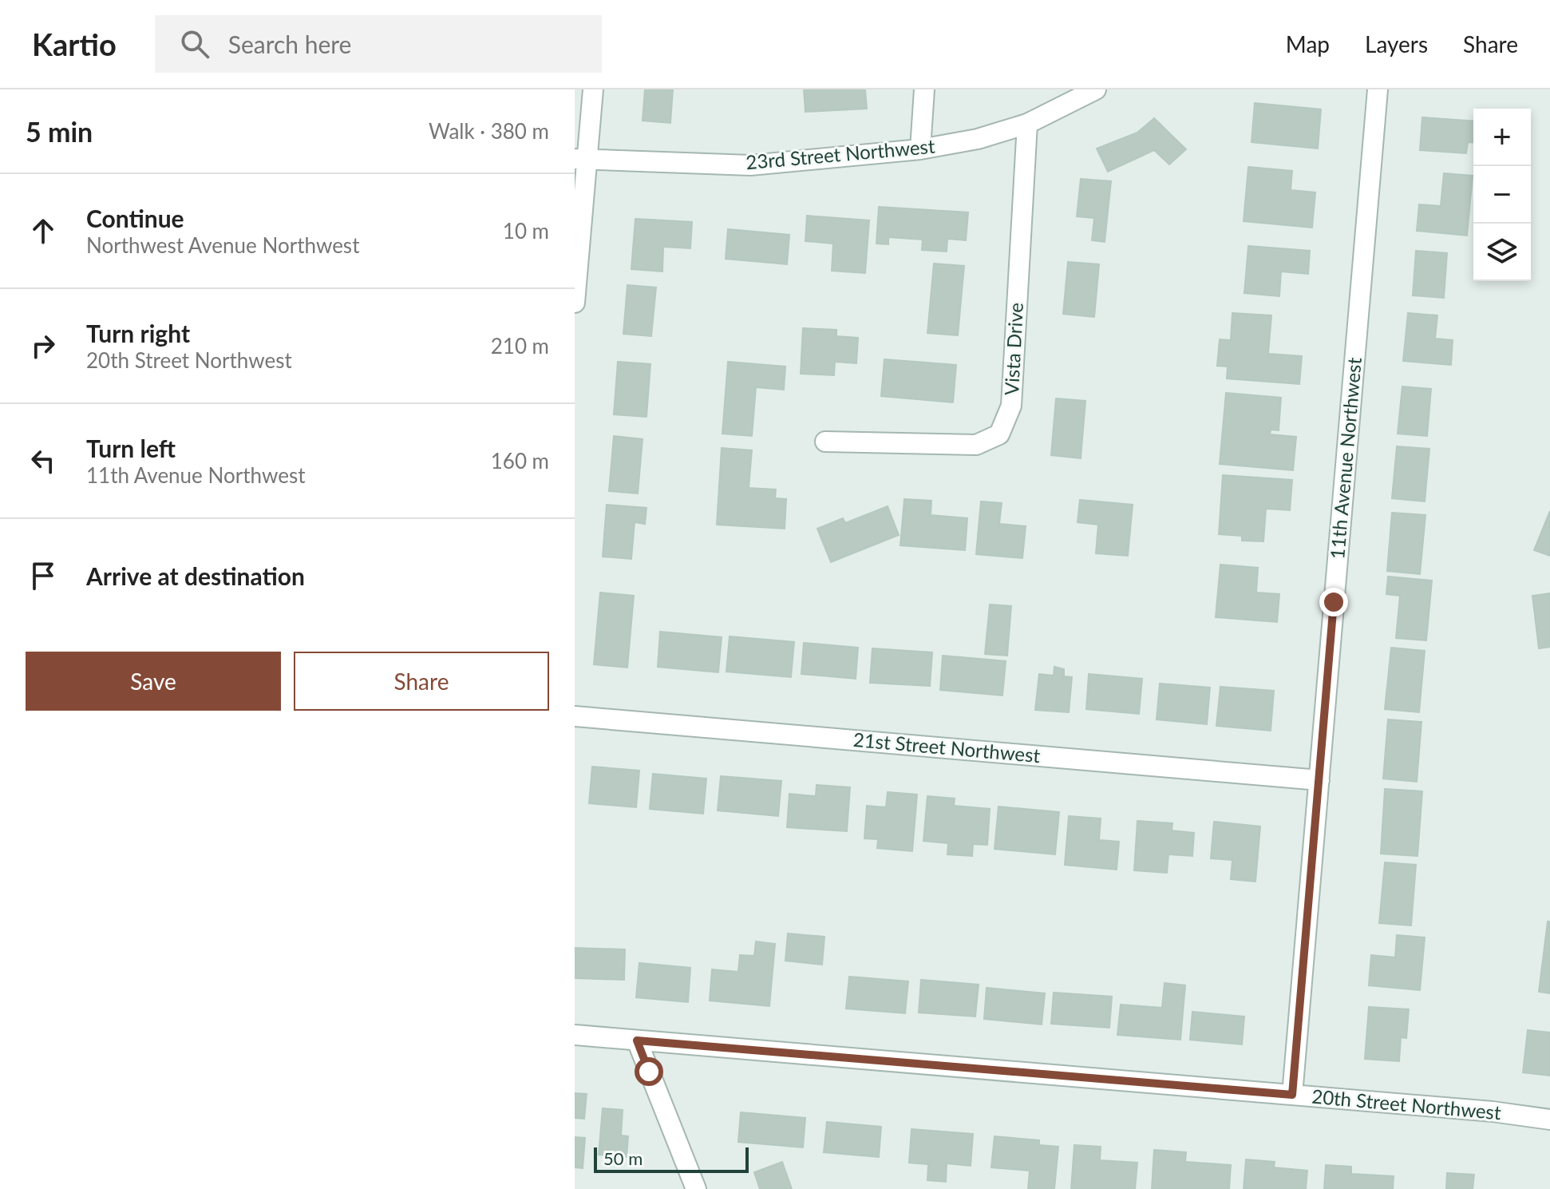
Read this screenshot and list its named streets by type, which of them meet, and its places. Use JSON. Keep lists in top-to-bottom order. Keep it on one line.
{"streets":{"street":["23rd Street Northwest","Vista Drive","11th Avenue Northwest","21st Street Northwest","20th Street Northwest"]},"crossings":[["23rd Street Northwest","Vista Drive"],["11th Avenue Northwest","21st Street Northwest"],["11th Avenue Northwest","20th Street Northwest"]],"scale_bar":"50 m","page":{"header":"Kartio","search":"Search here","nav":["Map","Layers","Share"],"heading":["5 min","Walk · 380 m"],"map_buttons":["+","−"],"list":[["Continue","Northwest Avenue Northwest","10 m"],["Turn right","20th Street Northwest","210 m"],["Turn left","11th Avenue Northwest","160 m"],"Arrive at destination"],"buttons":["Save","Share"],"scale":"50 m"}}
